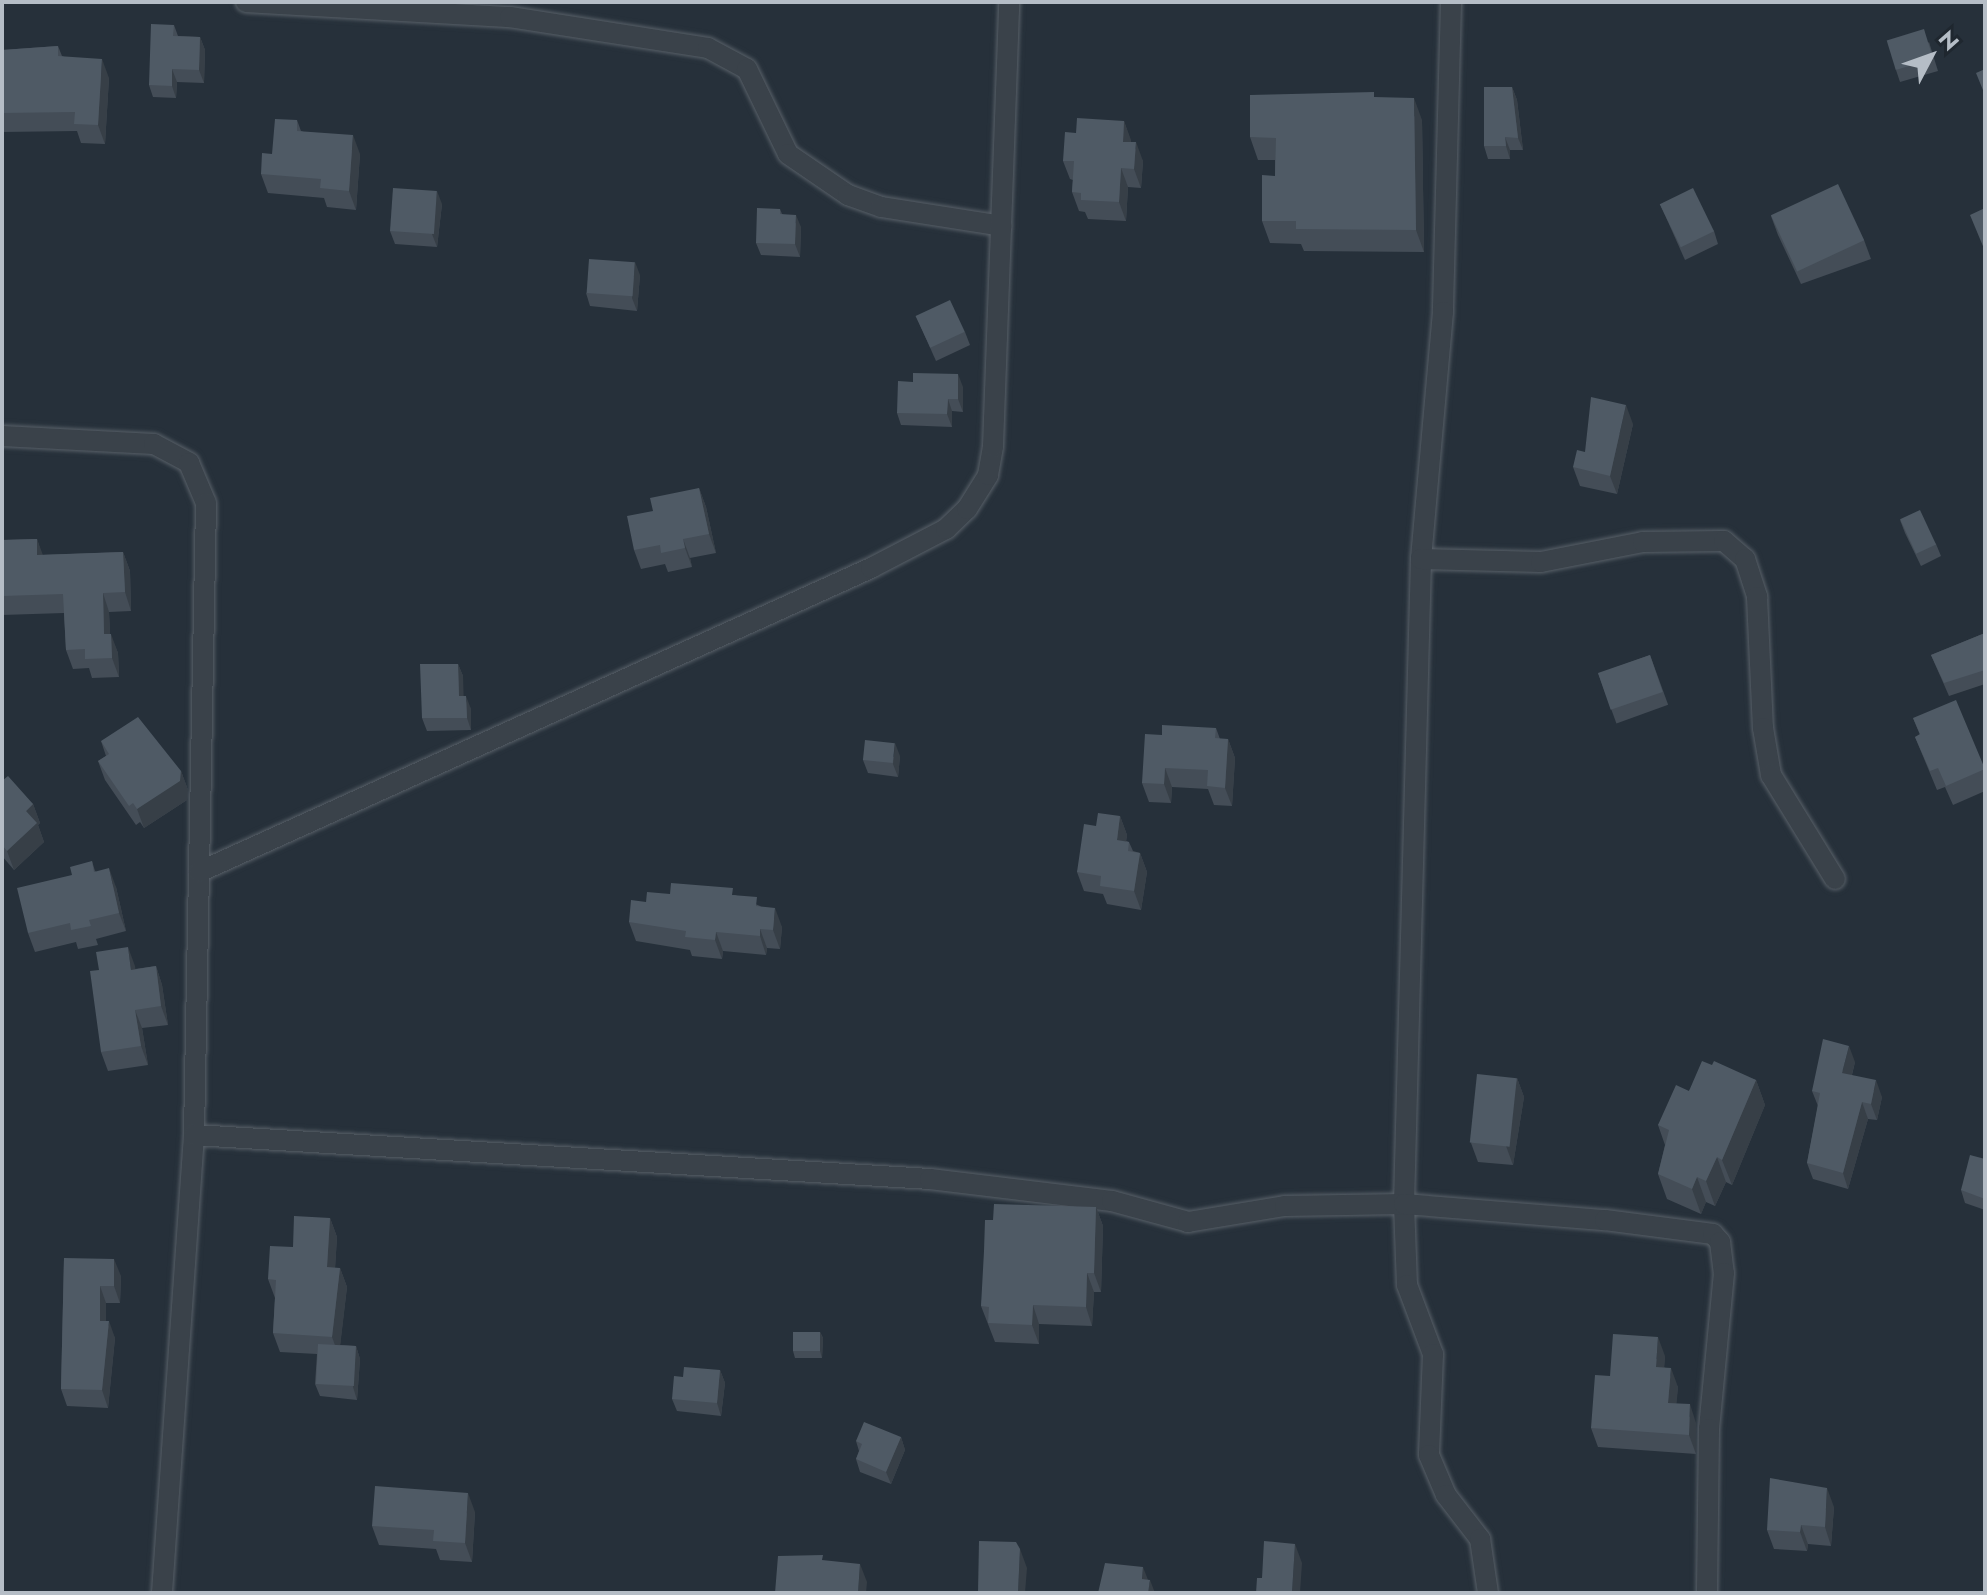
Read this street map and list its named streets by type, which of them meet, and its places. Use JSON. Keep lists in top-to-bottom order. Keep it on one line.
{"north":"top right"}
